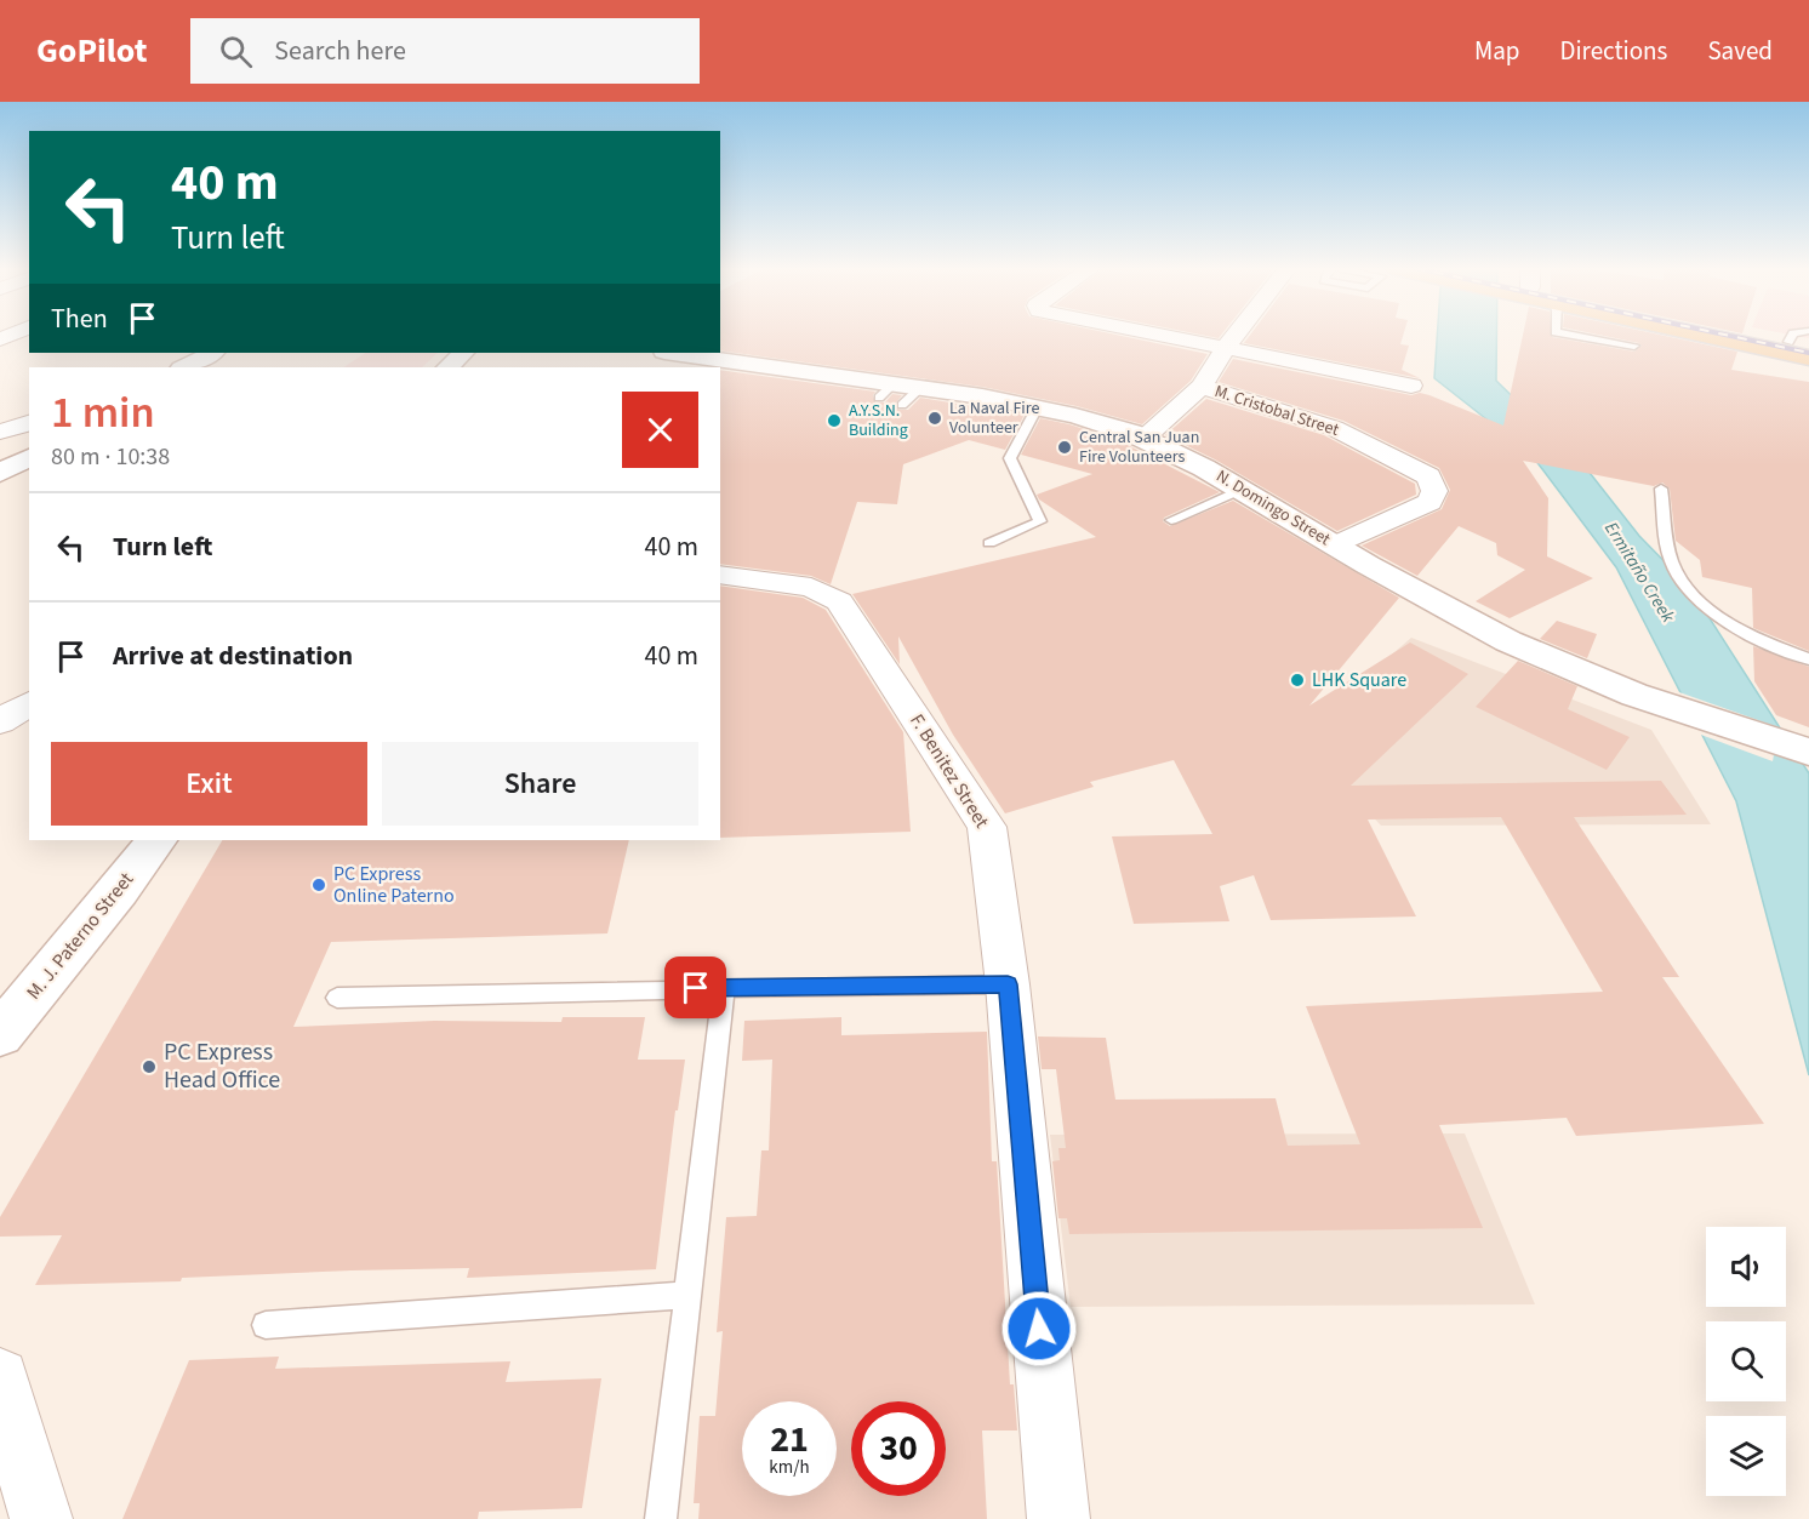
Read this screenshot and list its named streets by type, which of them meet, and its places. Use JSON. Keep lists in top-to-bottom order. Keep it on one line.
{"streets":{"main road":["N. Domingo Street","M. J. Paterno Street"],"street":["M. Cristobal Street","F. Benitez Street"]},"crossings":[["M. Cristobal Street","N. Domingo Street"]],"water":["Ermitaño Creek"],"places":["La Naval Fire Volunteer","A.Y.S.N. Building","Central San Juan Fire Volunteers","LHK Square","PC Express Online Paterno","PC Express Head Office"],"page":{"header":"GoPilot","search":"Search here","nav":["Map","Directions","Saved"],"turn":["40 m","Turn left"],"then":"Then","heading":["1 min","80 m · 10:38"],"list":[{"name":"Turn left","value":"40 m"},{"name":"Arrive at destination","value":"40 m"}],"buttons":["Exit","Share"],"speed":"21 km/h","limit":"30"}}
